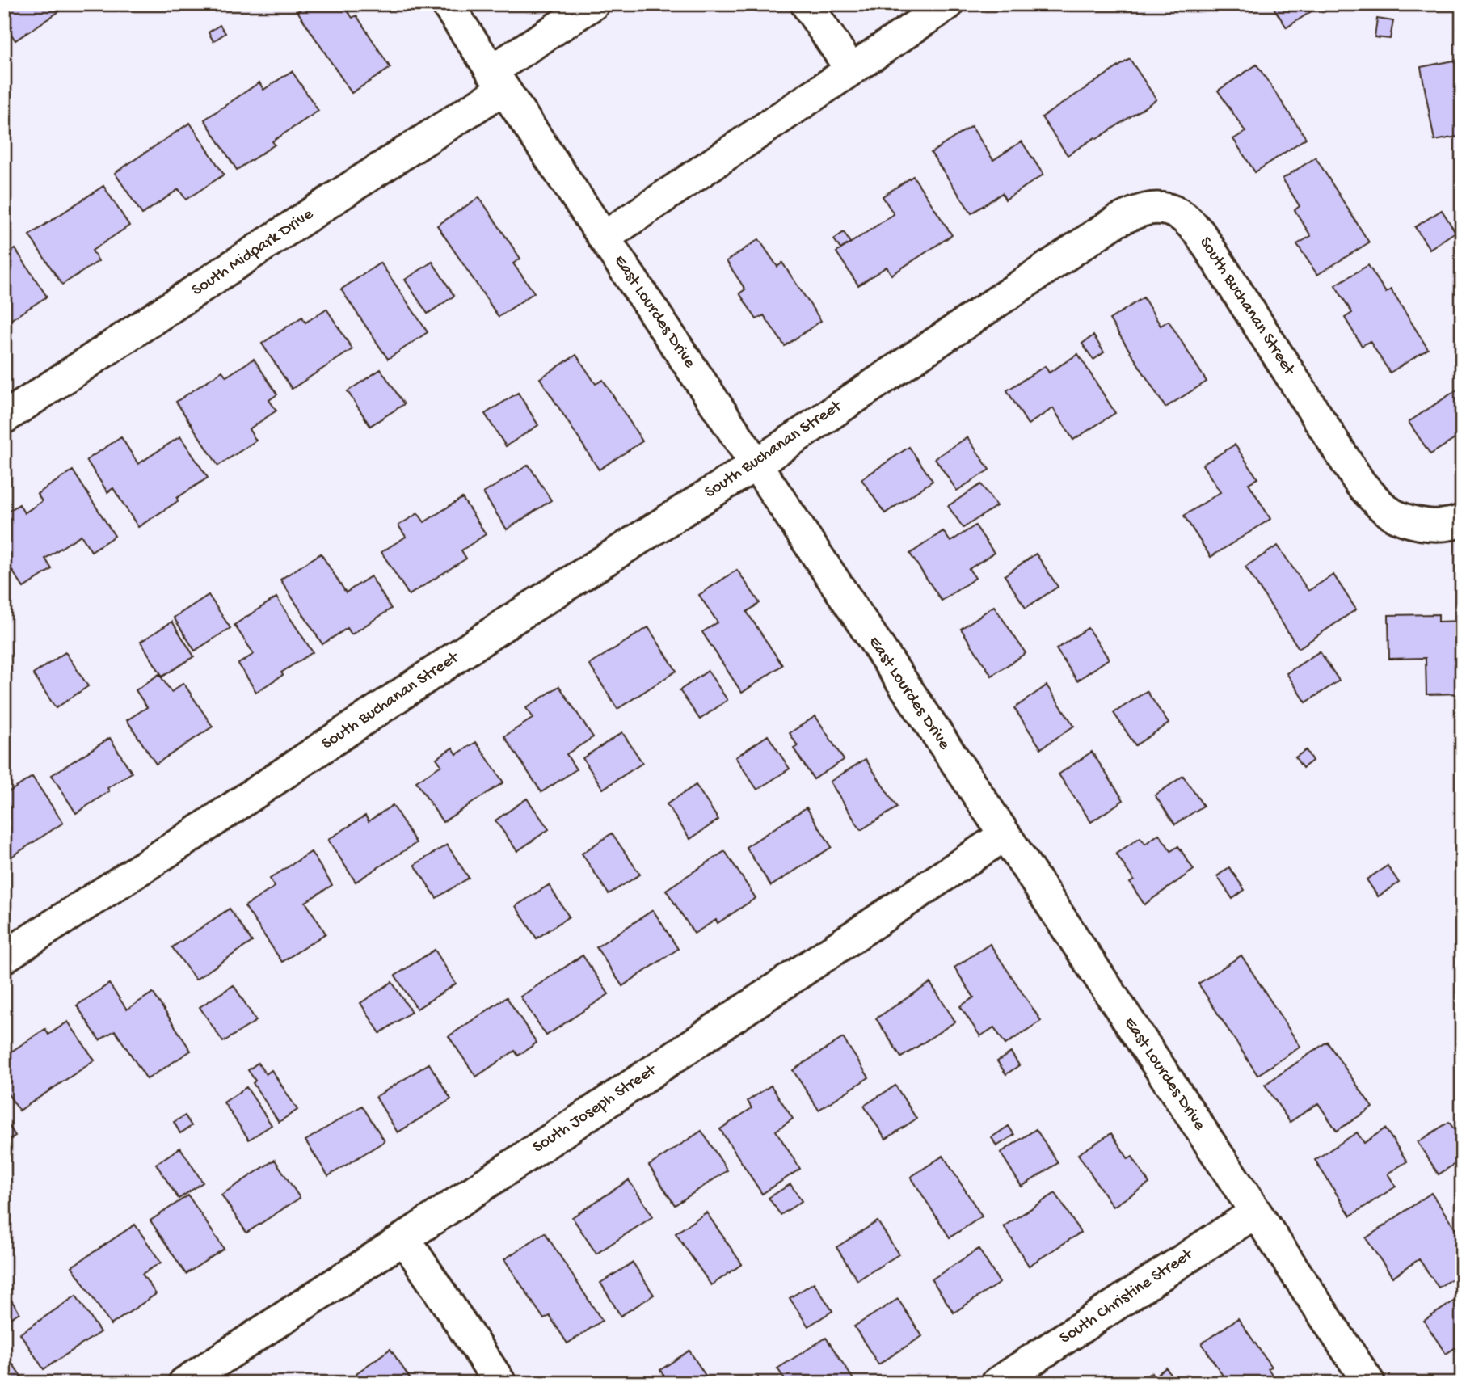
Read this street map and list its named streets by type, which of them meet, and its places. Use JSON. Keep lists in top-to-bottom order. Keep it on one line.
{"streets":{"street":["South Midpark Drive","South Buchanan Street","East Lourdes Drive","South Joseph Street","South Christine Street"]},"crossings":[["South Midpark Drive","East Lourdes Drive"],["South Buchanan Street","East Lourdes Drive"],["East Lourdes Drive","South Joseph Street"],["East Lourdes Drive","South Christine Street"]]}
